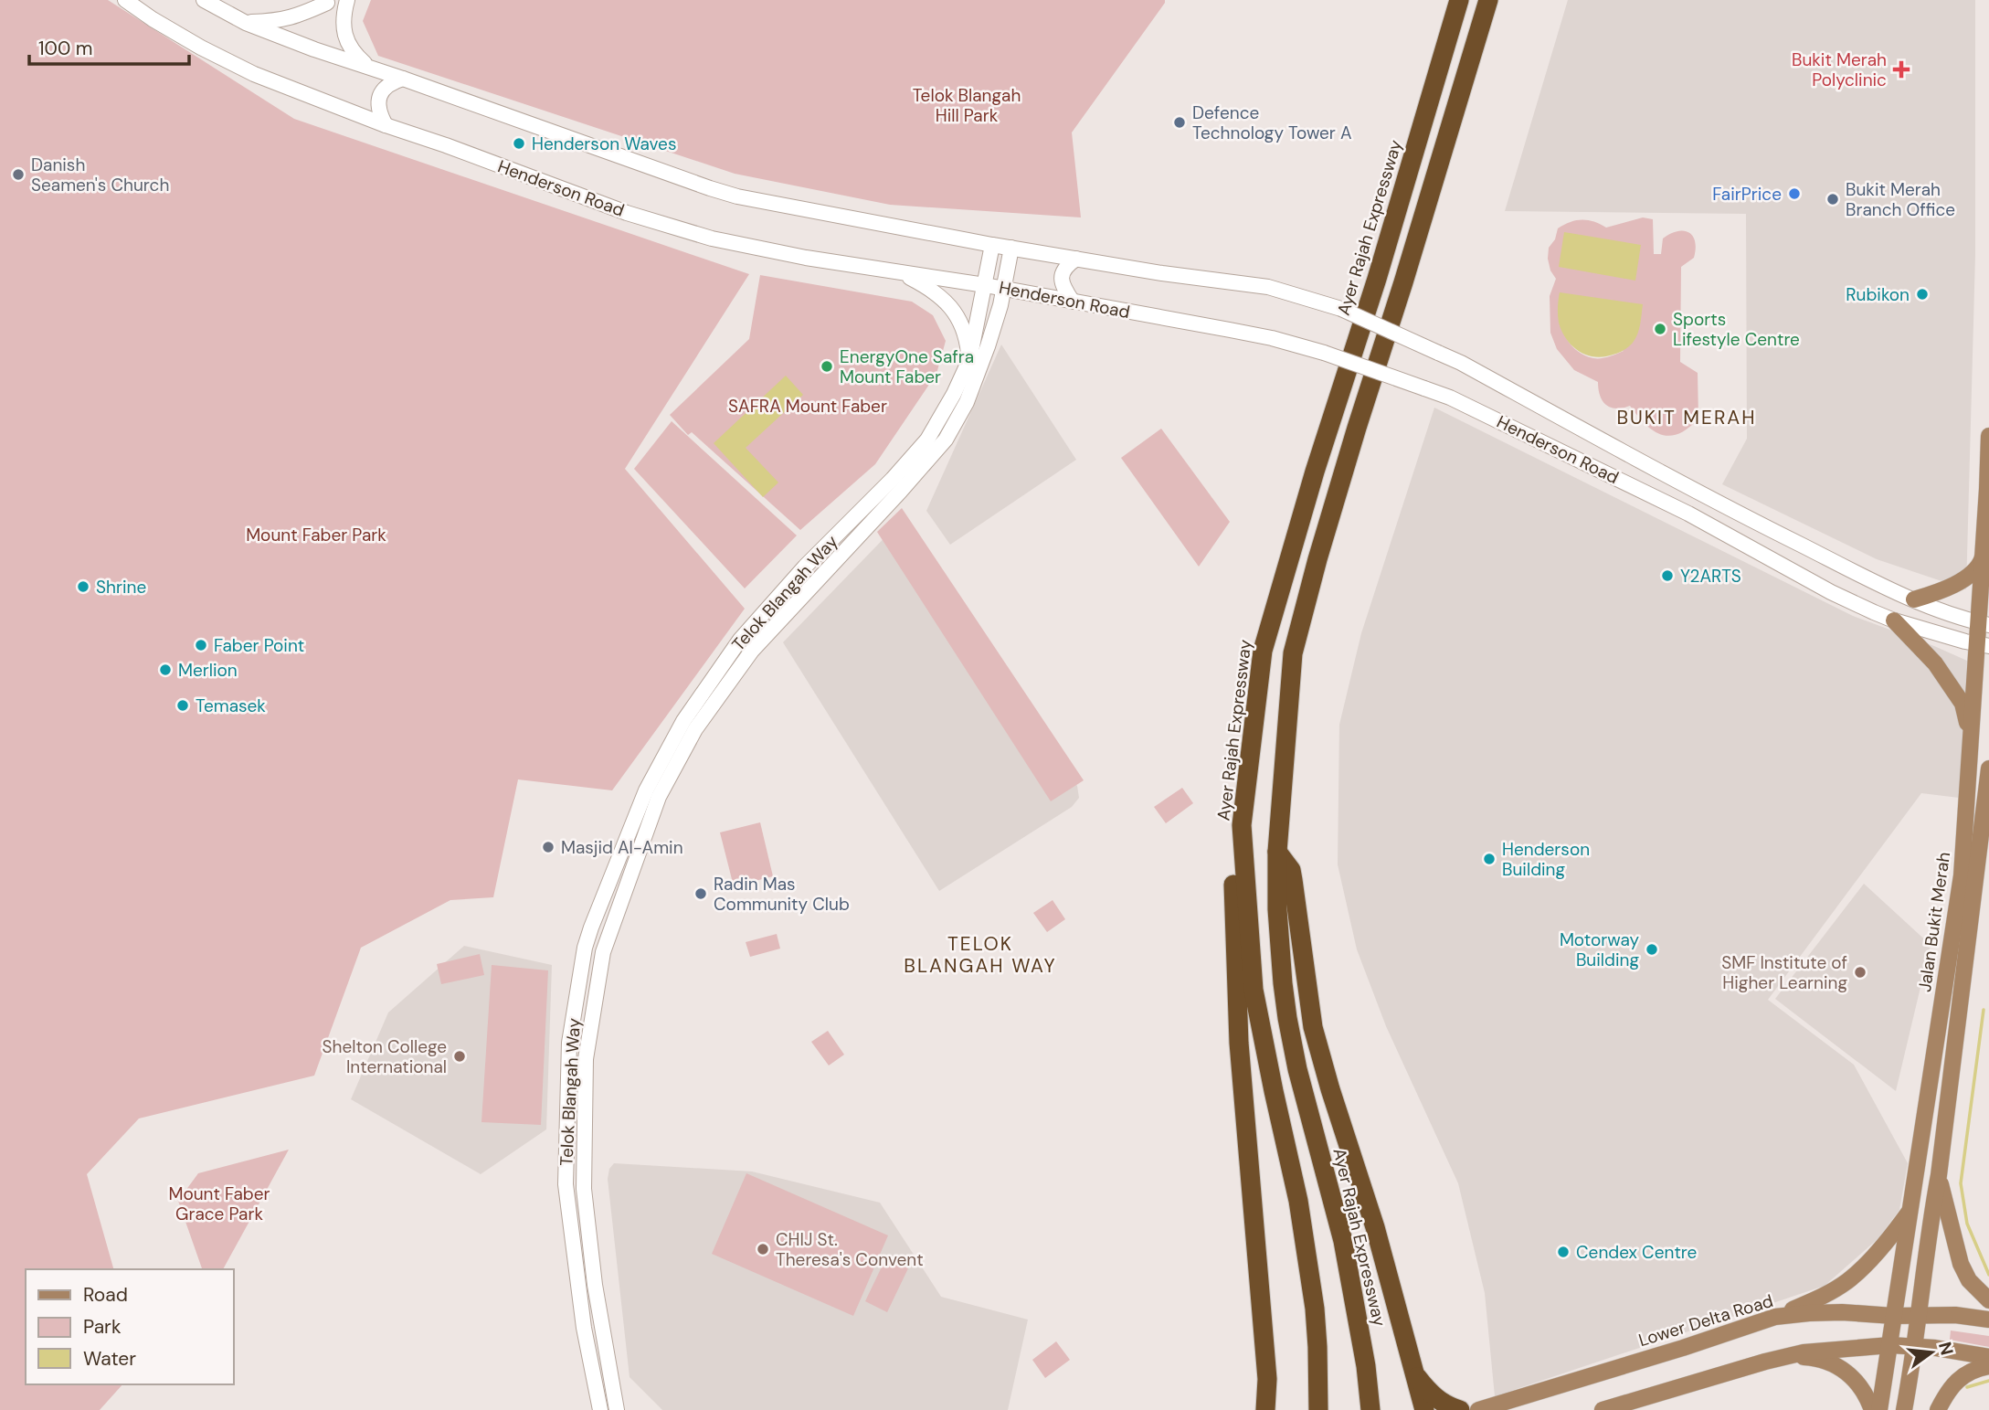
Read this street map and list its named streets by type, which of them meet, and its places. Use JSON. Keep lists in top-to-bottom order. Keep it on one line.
{"streets":{"highway":["Ayer Rajah Expressway"],"main road":["Henderson Road","Telok Blangah Way","Jalan Bukit Merah","Lower Delta Road"]},"crossings":[["Henderson Road","Telok Blangah Way"],["Henderson Road","Jalan Bukit Merah"],["Jalan Bukit Merah","Lower Delta Road"]],"districts":["BUKIT MERAH","TELOK BLANGAH WAY"],"parks":["Telok Blangah Hill Park","SAFRA Mount Faber","Mount Faber Park","Mount Faber Grace Park"],"places":{"health":["Bukit Merah Polyclinic"],"other":["Defence Technology Tower A","Henderson Waves","Danish Seamen's Church","FairPrice","Bukit Merah Branch Office","Rubikon","Sports Lifestyle Centre","EnergyOne Safra Mount Faber","Y2ARTS","Shrine","Faber Point","Merlion","Temasek","Masjid Al-Amin","Henderson Building","Radin Mas Community Club","Motorway Building","SMF Institute of Higher Learning","Shelton College International","CHIJ St. Theresa's Convent","Cendex Centre"]},"legend":["Road","Park","Water"],"scale_bar":"100 m","north":"right"}
